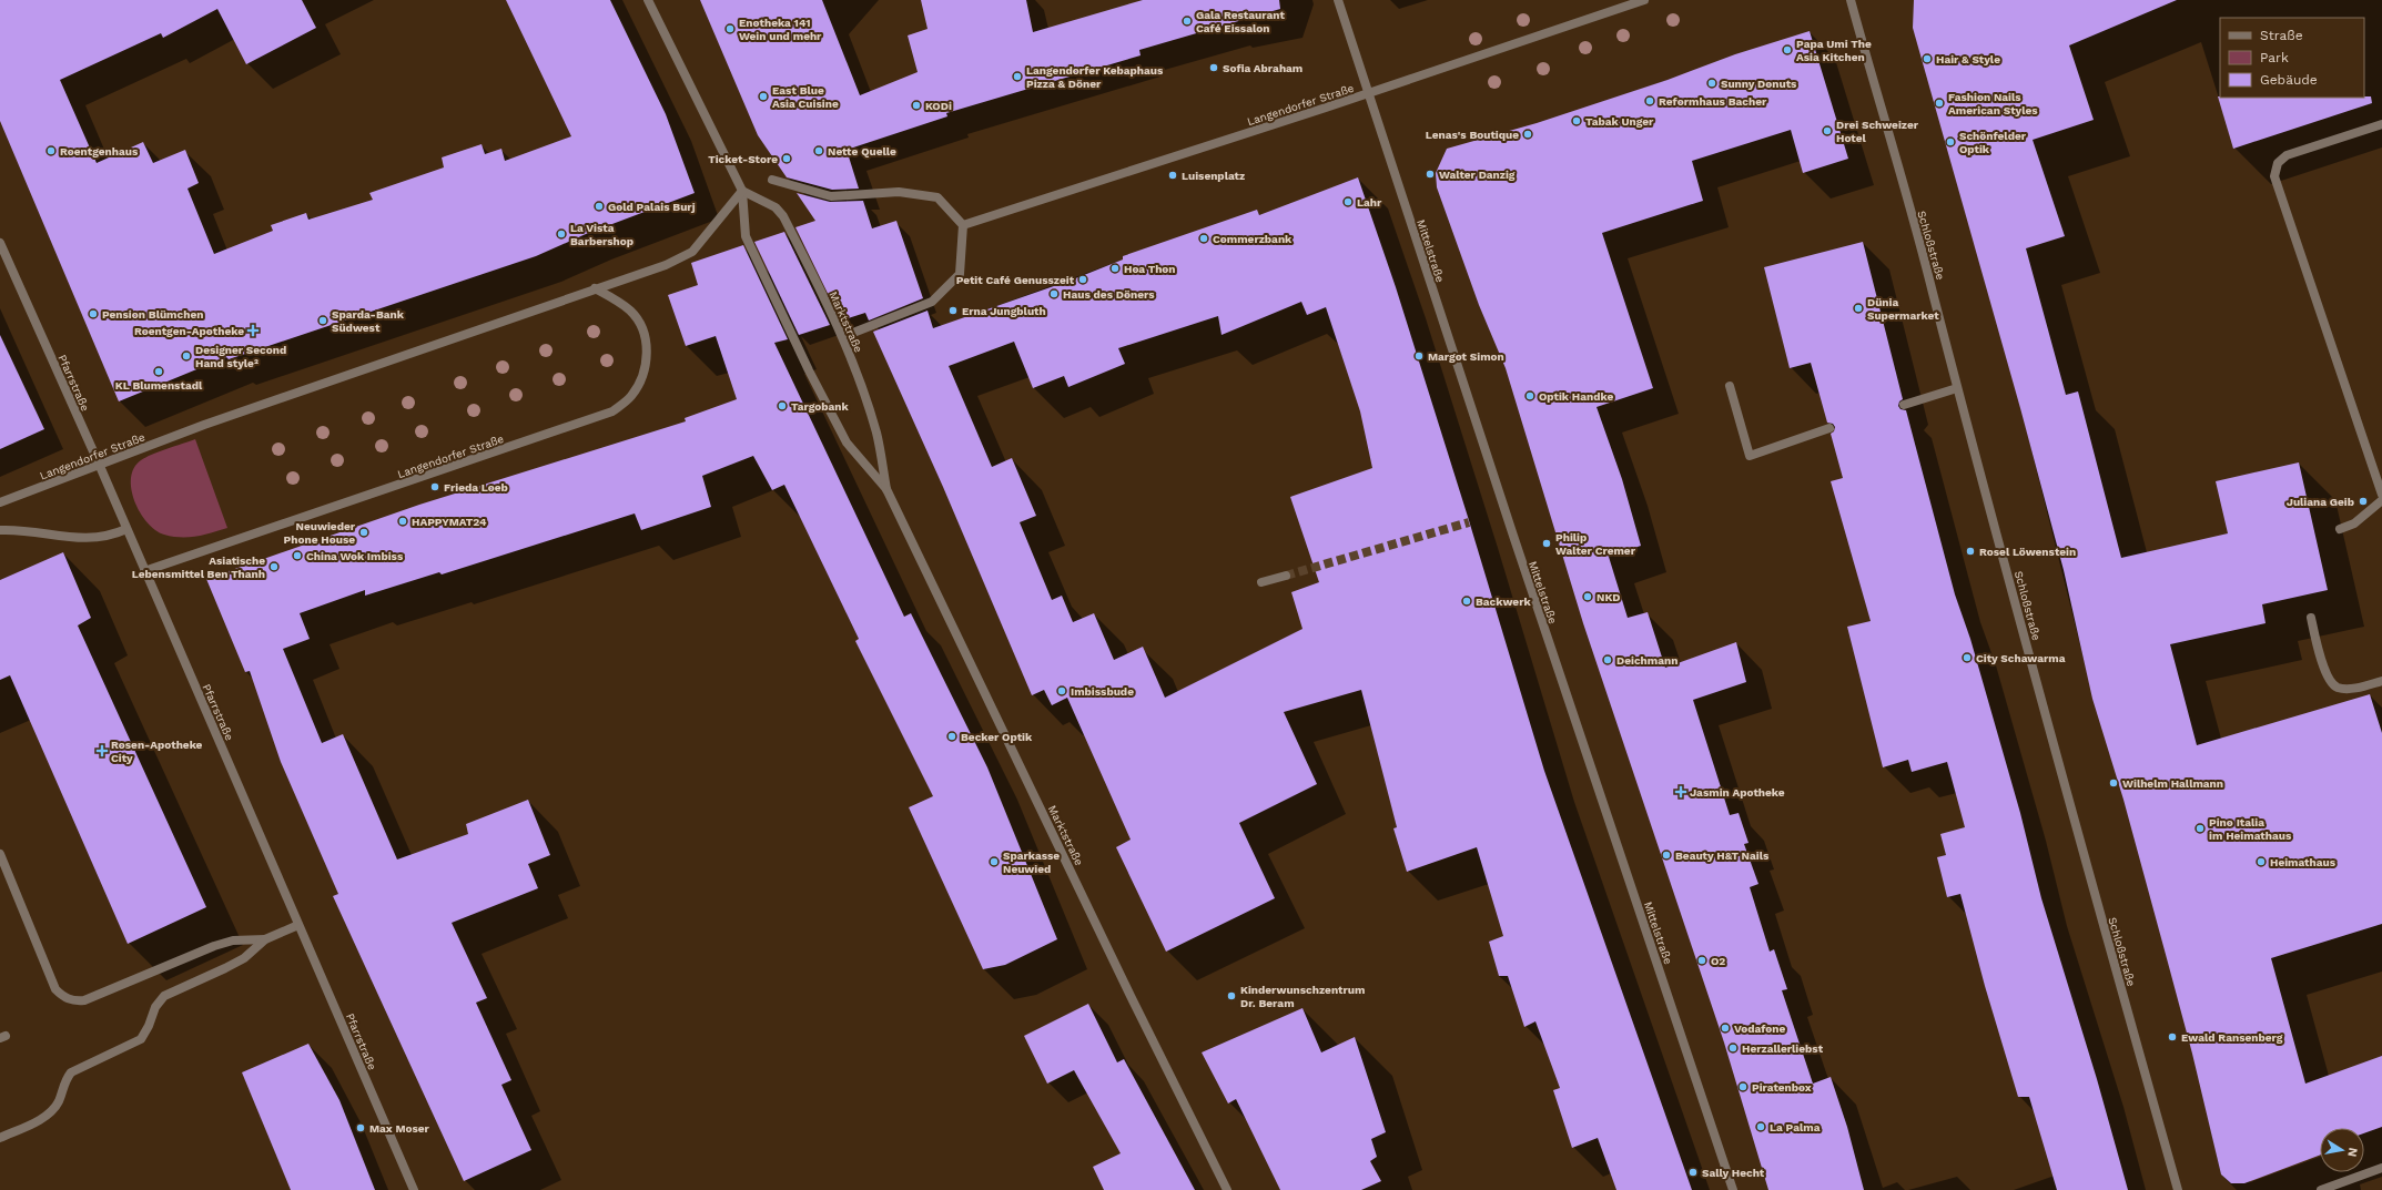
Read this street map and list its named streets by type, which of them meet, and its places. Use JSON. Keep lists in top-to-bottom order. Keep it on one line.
{"streets":{"street":["Langendorfer Straße","Schloßstraße","Mittelstraße","Marktstraße","Pfarrstraße"]},"crossings":[["Langendorfer Straße","Mittelstraße"],["Langendorfer Straße","Marktstraße"],["Langendorfer Straße","Pfarrstraße"]],"places":{"other":["Gala Restaurant Café Eissalon","Enotheka 141 Wein und mehr","Papa Umi The Asia Kitchen","Hair & Style","Sofia Abraham","Langendorfer Kebaphaus Pizza & Döner","Sunny Donuts","East Blue Asia Cuisine","Reformhaus Bacher","Fashion Nails American Styles","KODi","Tabak Unger","Drei Schweizer Hotel","Lenas's Boutique","Schönfelder Optik","Roentgenhaus","Nette Quelle","Ticket-Store","Walter Danzig","Luisenplatz","Lahr","Gold Palais Burj","La Vista Barbershop","Commerzbank","Hoa Thon","Petit Café Genusszeit","Haus des Döners","Dünia Supermarket","Erna Jungbluth","Pension Blümchen","Sparda-Bank Südwest","Designer Second Hand style²","Margot Simon","KL Blumenstadl","Optik Handke","Targobank","Frieda Loeb","Juliana Geib","HAPPYMAT24","Neuwieder Phone House","Philip Walter Cremer","Rosel Löwenstein","China Wok Imbiss","Asiatische Lebensmittel Ben Thanh","NKD","Backwerk","City Schawarma","Deichmann","Imbissbude","Becker Optik","Wilhelm Hallmann","Pino Italia im Heimathaus","Beauty H&T Nails","Sparkasse Neuwied","Heimathaus","O2","Kinderwunschzentrum Dr. Beram","Vodafone","Ewald Ransenberg","Herzallerliebst","Piratenbox","La Palma","Max Moser","Sally Hecht"],"health":["Roentgen-Apotheke","Rosen-Apotheke City","Jasmin Apotheke"]},"legend":["Straße","Park","Gebäude"],"north":"right"}
